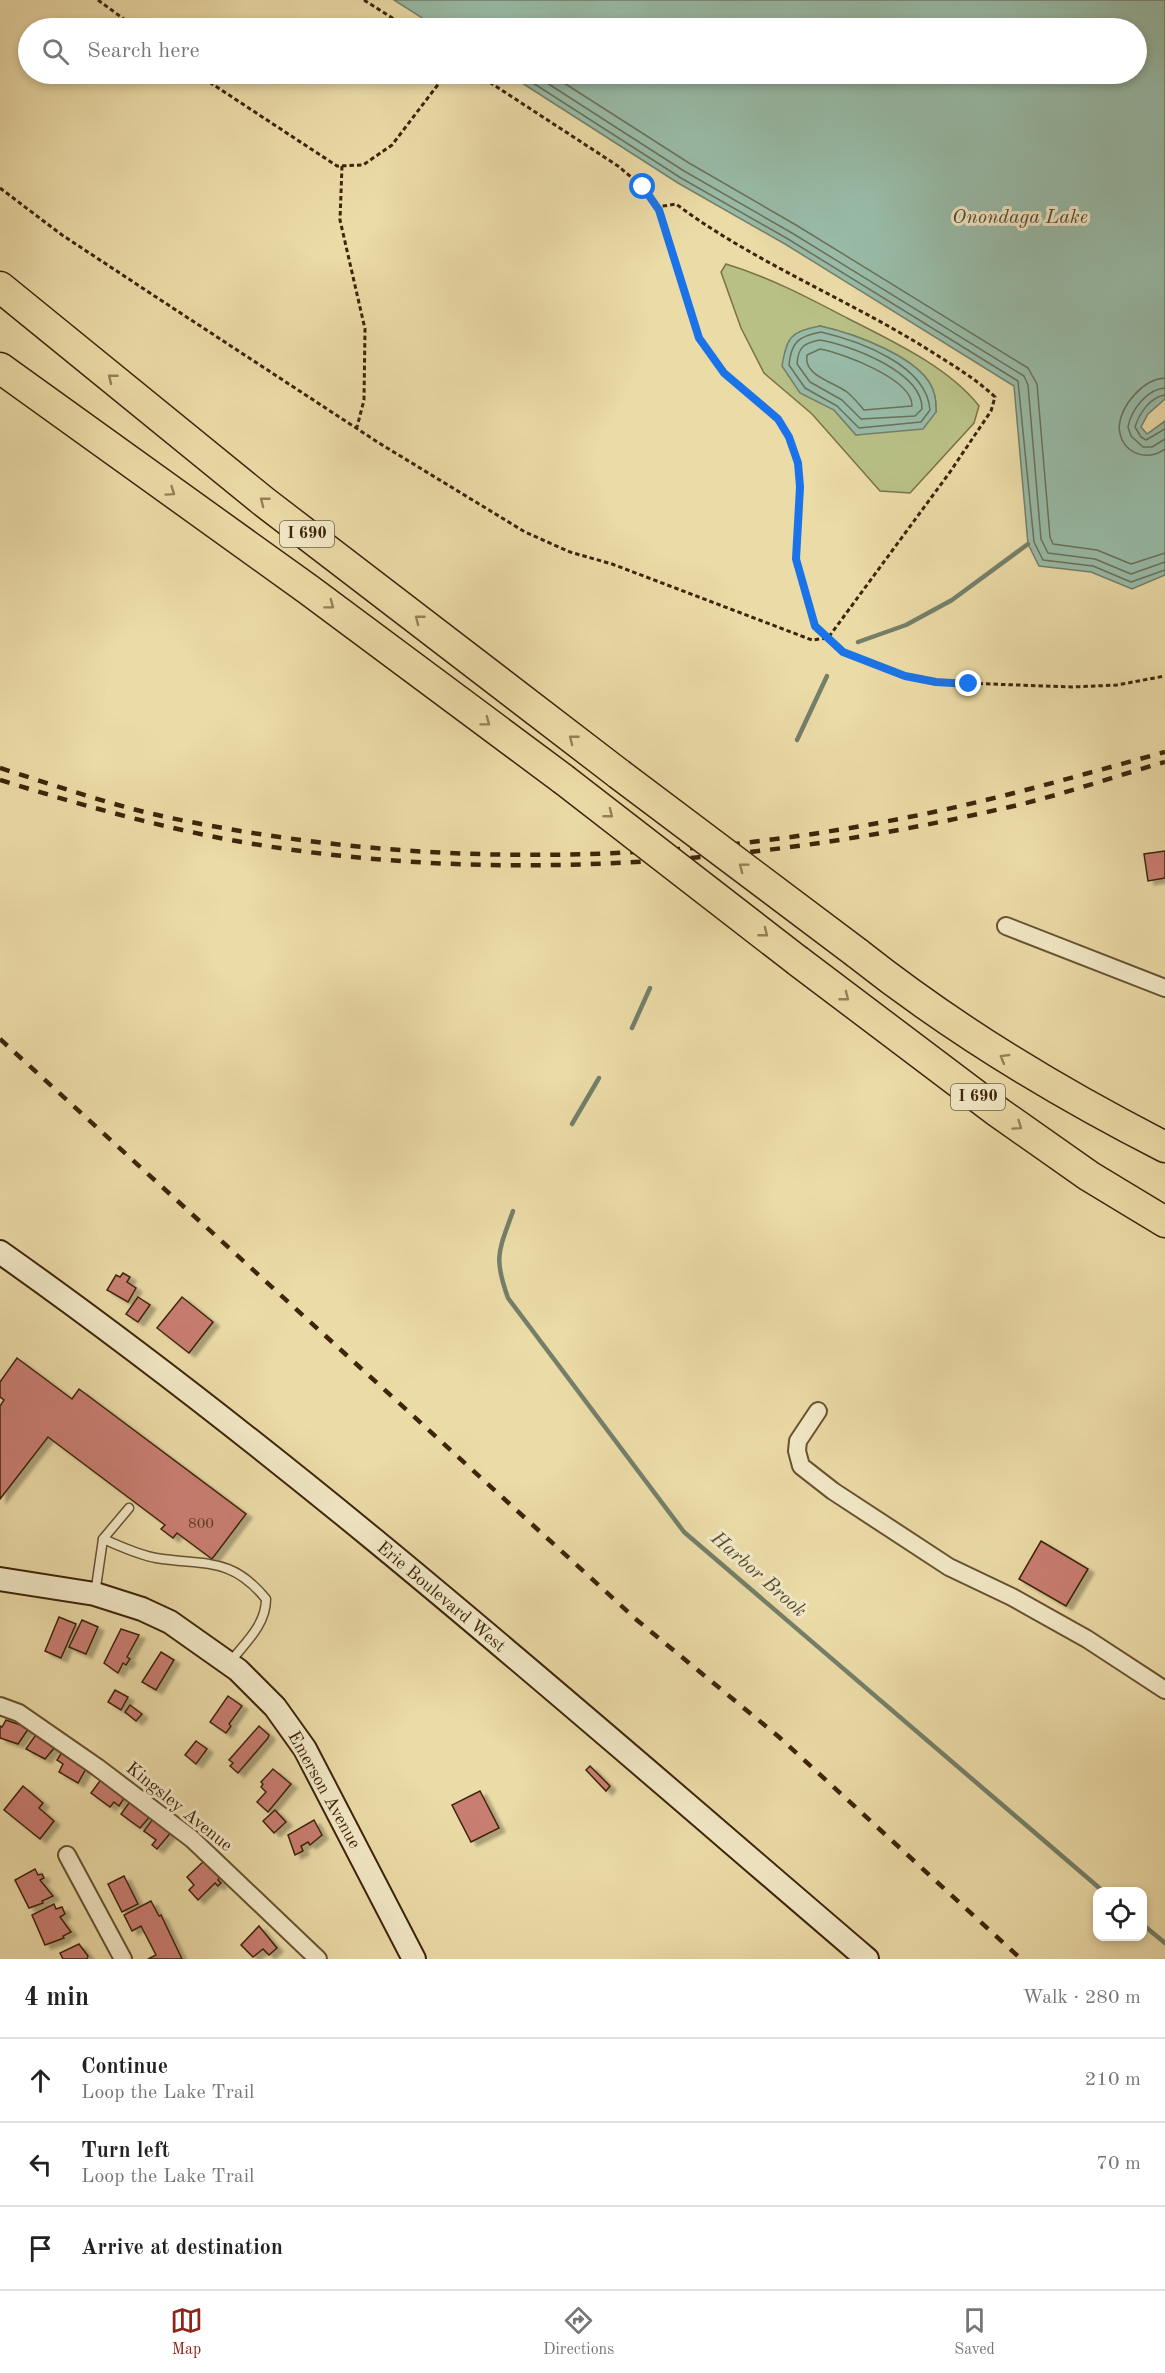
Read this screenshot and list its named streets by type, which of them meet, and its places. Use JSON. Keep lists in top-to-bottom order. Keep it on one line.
{"streets":{"highway":["I 690"],"main road":["Erie Boulevard West","Emerson Avenue"],"street":["Kingsley Avenue"]},"water":["Onondaga Lake","Harbor Brook"],"house_numbers":["800"],"page":{"search":"Search here","heading":["4 min","Walk · 280 m"],"list":[["Continue","Loop the Lake Trail","210 m"],["Turn left","Loop the Lake Trail","70 m"],"Arrive at destination"],"nav":["Map","Directions","Saved"]}}
